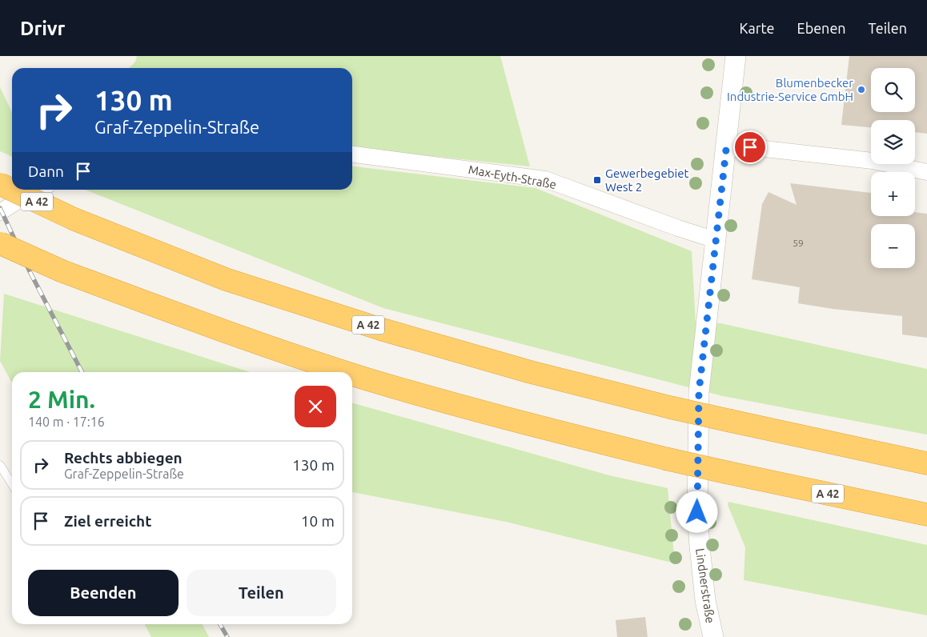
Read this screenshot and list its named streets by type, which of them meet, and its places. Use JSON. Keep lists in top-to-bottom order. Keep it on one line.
{"streets":{"highway":["A 42"],"street":["Max-Eyth-Straße","Lindnerstraße"]},"crossings":[["Max-Eyth-Straße","Lindnerstraße"]],"places":{"other":["Blumenbecker Industrie-Service GmbH"],"transit":["Gewerbegebiet West 2"]},"house_numbers":["59"],"page":{"header":"Drivr","nav":["Karte","Ebenen","Teilen"],"map_buttons":["+","−"],"turn":["130 m","Graf-Zeppelin-Straße"],"then":"Dann","heading":["2 Min.","140 m · 17:16"],"list":[{"name":"Rechts abbiegen","note":"Graf-Zeppelin-Straße","value":"130 m"},{"name":"Ziel erreicht","value":"10 m"}],"buttons":["Beenden","Teilen"]}}
